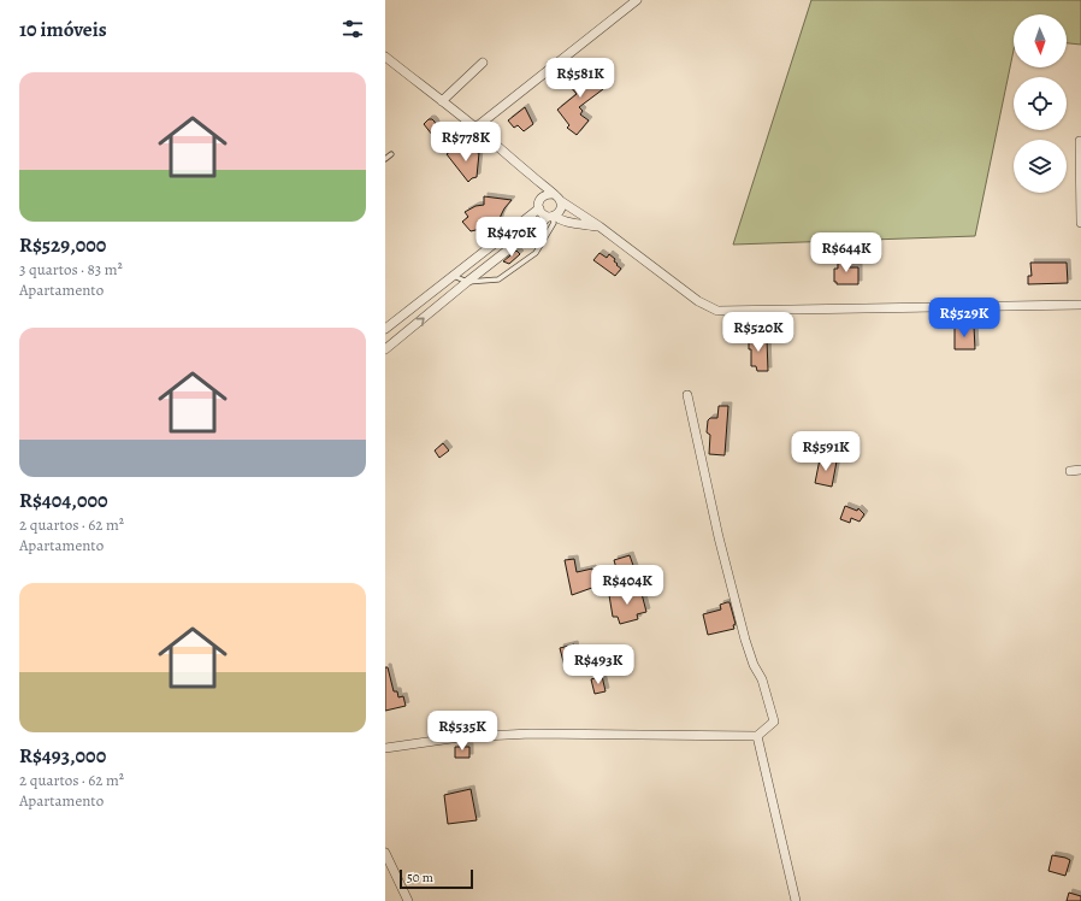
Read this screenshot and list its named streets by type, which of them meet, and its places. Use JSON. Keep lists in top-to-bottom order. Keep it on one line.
{"scale_bar":"50 m","north":"bottom","page":{"heading":"10 imóveis","list":[{"name":"R$529,000","note":"3 quartos · 83 m² · Apartamento"},{"name":"R$404,000","note":"2 quartos · 62 m² · Apartamento"},{"name":"R$493,000","note":"2 quartos · 62 m² · Apartamento"}],"price":["R$581K","R$778K","R$470K","R$644K","R$529K","R$520K","R$591K","R$404K","R$493K","R$535K"],"scale":"50 m"}}
